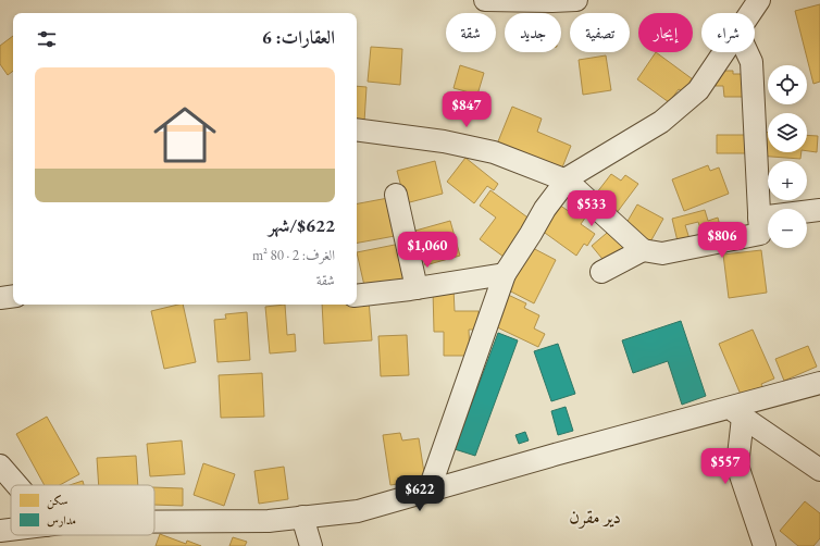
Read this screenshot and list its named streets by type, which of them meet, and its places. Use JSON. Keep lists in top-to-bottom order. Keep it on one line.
{"districts":["دير مقرن"],"legend":["سكن","مدارس"],"page":{"chip":["شراء","إيجار","تصفية","جديد","شقة"],"heading":"العقارات: 6","map_buttons":["+","−"],"list":[{"name":"$622/شهر","note":"الغرف: 2 · 80 m² · شقة"}],"price":["$847","$533","$806","$1,060","$557","$622"]}}
